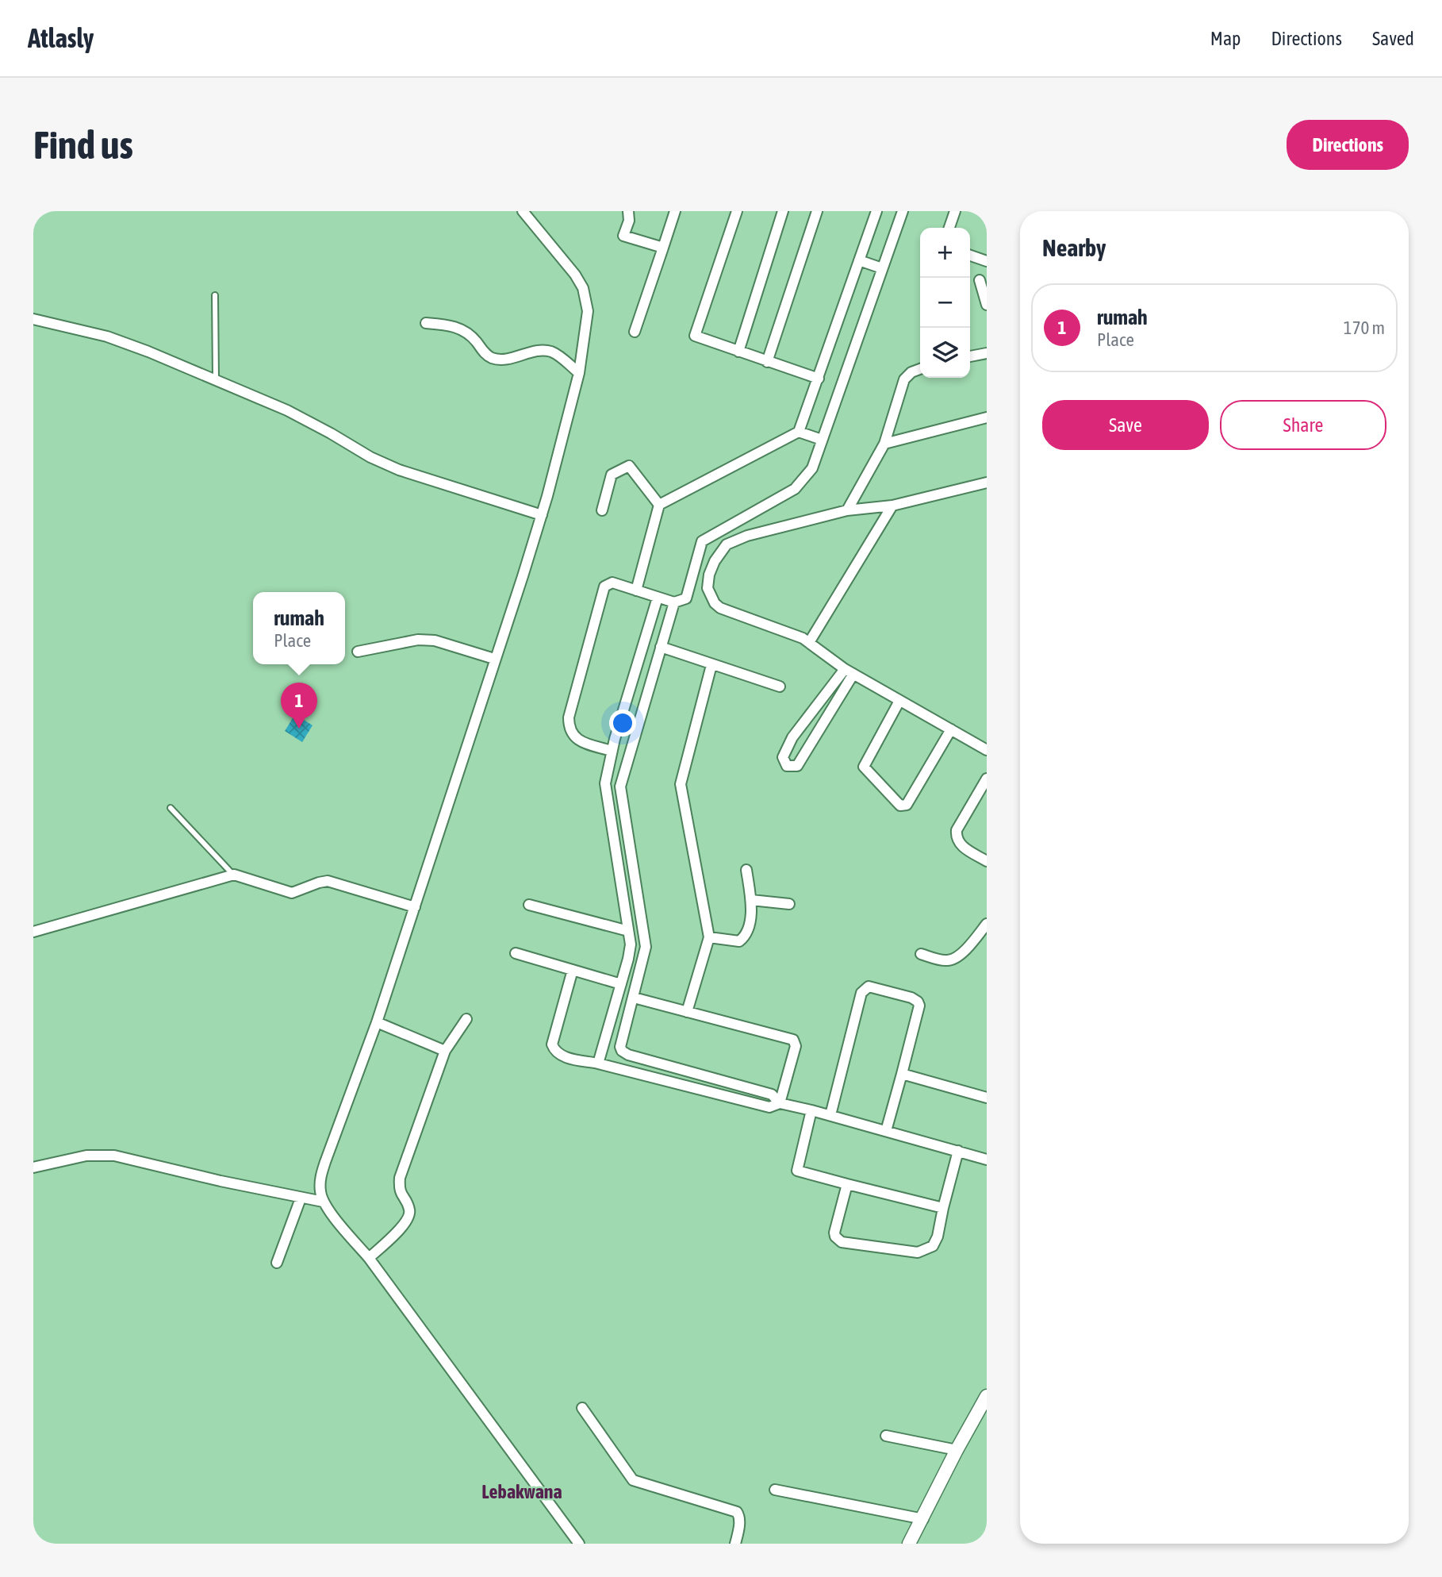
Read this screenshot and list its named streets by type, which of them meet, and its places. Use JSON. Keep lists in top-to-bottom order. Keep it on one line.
{"districts":["Lebakwana"],"page":{"header":"Atlasly","nav":["Map","Directions","Saved"],"buttons":["Directions",["Save","Share"]],"title":"Find us","heading":"Nearby","map_buttons":["+","−"],"list":[{"mark":"1","name":"rumah","note":"Place","value":"170 m"}],"popup":["rumah","Place"],"pins":"1"}}
